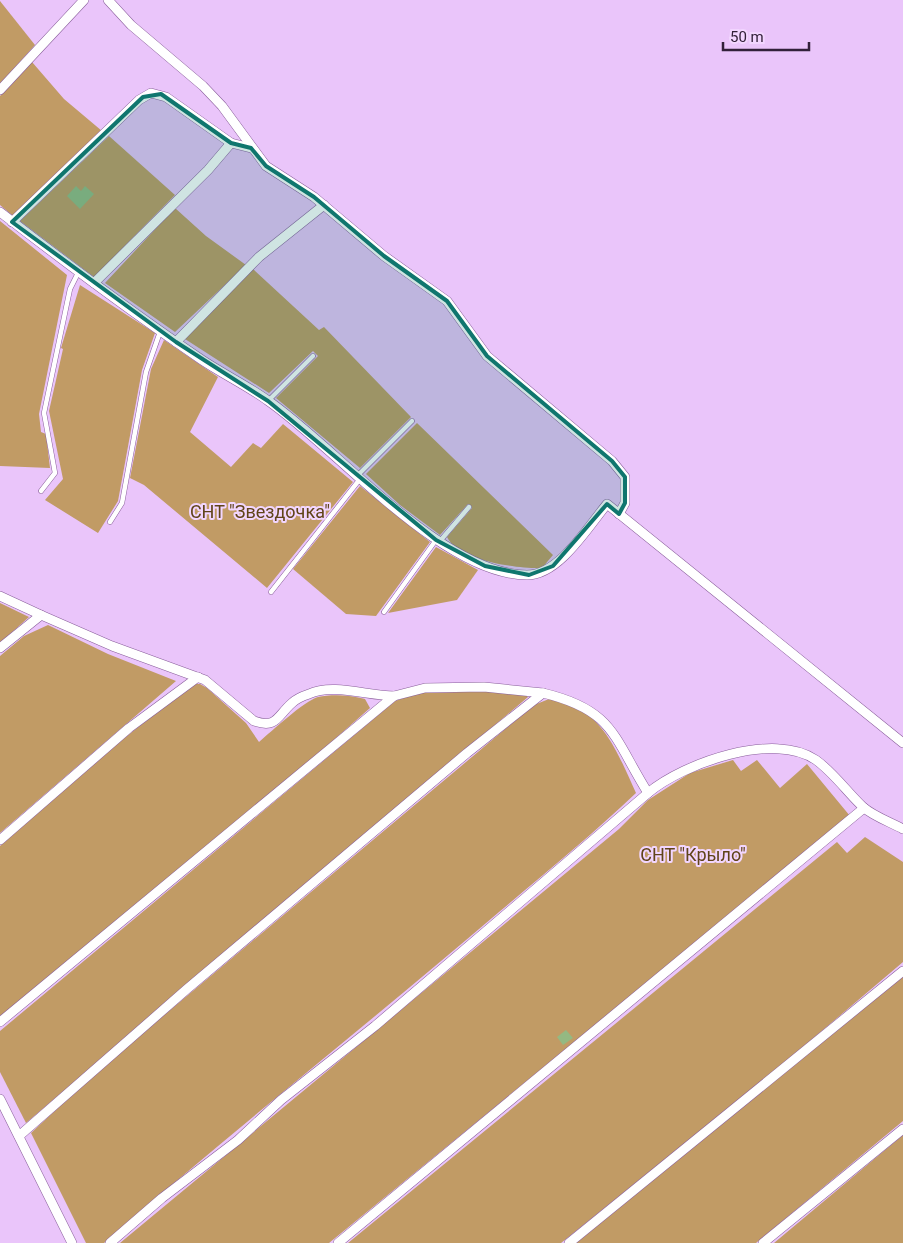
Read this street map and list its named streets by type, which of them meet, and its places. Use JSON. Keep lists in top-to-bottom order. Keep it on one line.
{"parks":["СНТ \"Звездочка\"","СНТ \"Крыло\""],"scale_bar":"50 m"}
